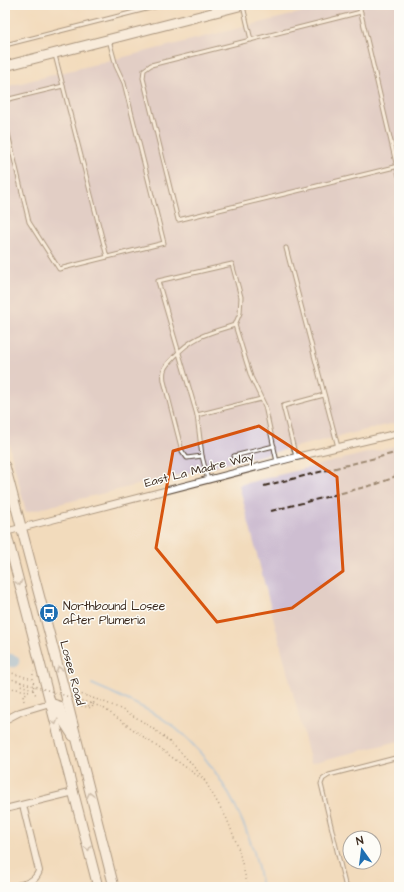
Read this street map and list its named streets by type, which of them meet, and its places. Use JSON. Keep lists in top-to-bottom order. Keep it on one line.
{"streets":{"main road":["Losee Road"],"street":["East La Madre Way"]},"crossings":[["East La Madre Way","Losee Road"]],"places":{"bus stop":["Northbound Losee after Plumeria"]},"north":"top"}
